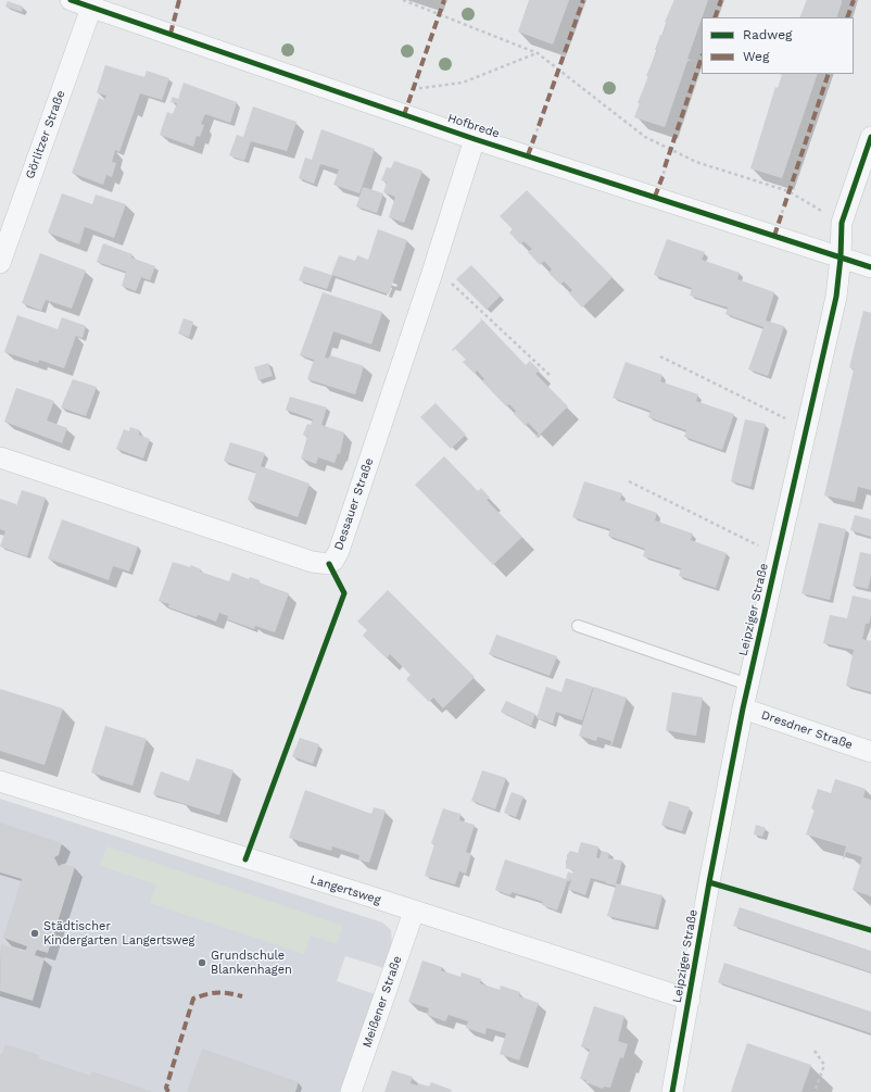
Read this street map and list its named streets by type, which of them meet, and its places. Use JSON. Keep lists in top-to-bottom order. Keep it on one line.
{"streets":{"street":["Hofbrede","Görlitzer Straße","Dessauer Straße","Leipziger Straße","Dresdner Straße","Langertsweg","Meißener Straße"]},"crossings":[["Hofbrede","Görlitzer Straße"],["Hofbrede","Dessauer Straße"],["Hofbrede","Leipziger Straße"],["Leipziger Straße","Dresdner Straße"],["Leipziger Straße","Langertsweg"],["Langertsweg","Meißener Straße"]],"places":["Städtischer Kindergarten Langertsweg","Grundschule Blankenhagen"],"legend":["Radweg","Weg"]}
